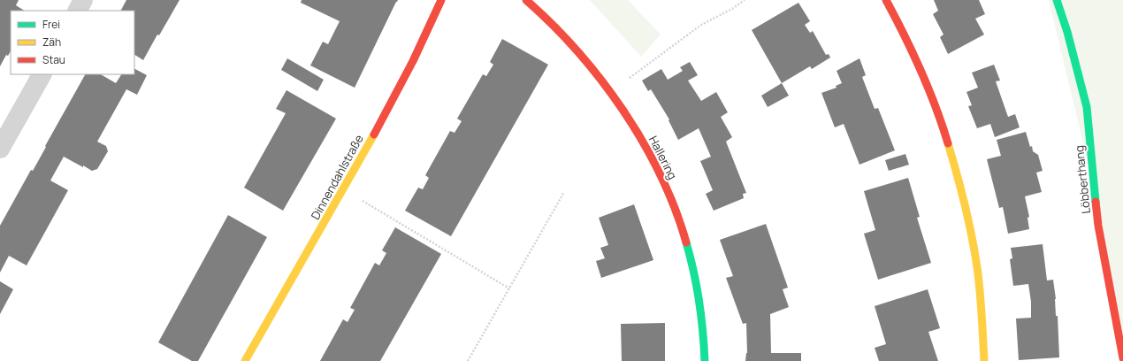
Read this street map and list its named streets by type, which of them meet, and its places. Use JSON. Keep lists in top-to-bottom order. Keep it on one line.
{"streets":{"street":["Hallering","Dinnendahlstraße","Löbberthang"]},"legend":["Frei","Zäh","Stau"]}
